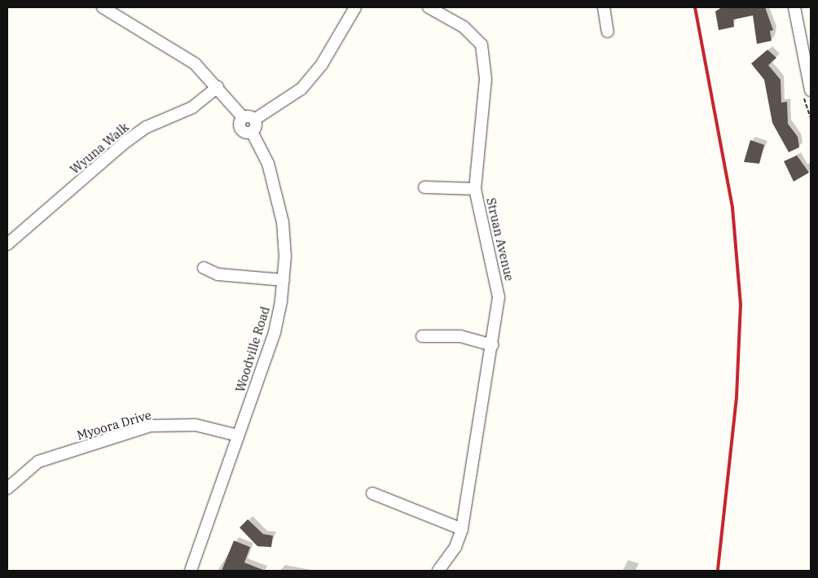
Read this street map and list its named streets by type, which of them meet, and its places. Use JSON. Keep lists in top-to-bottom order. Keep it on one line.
{"streets":{"street":["Wyuna Walk","Struan Avenue","Woodville Road","Myoora Drive"]},"crossings":[["Woodville Road","Myoora Drive"]]}
